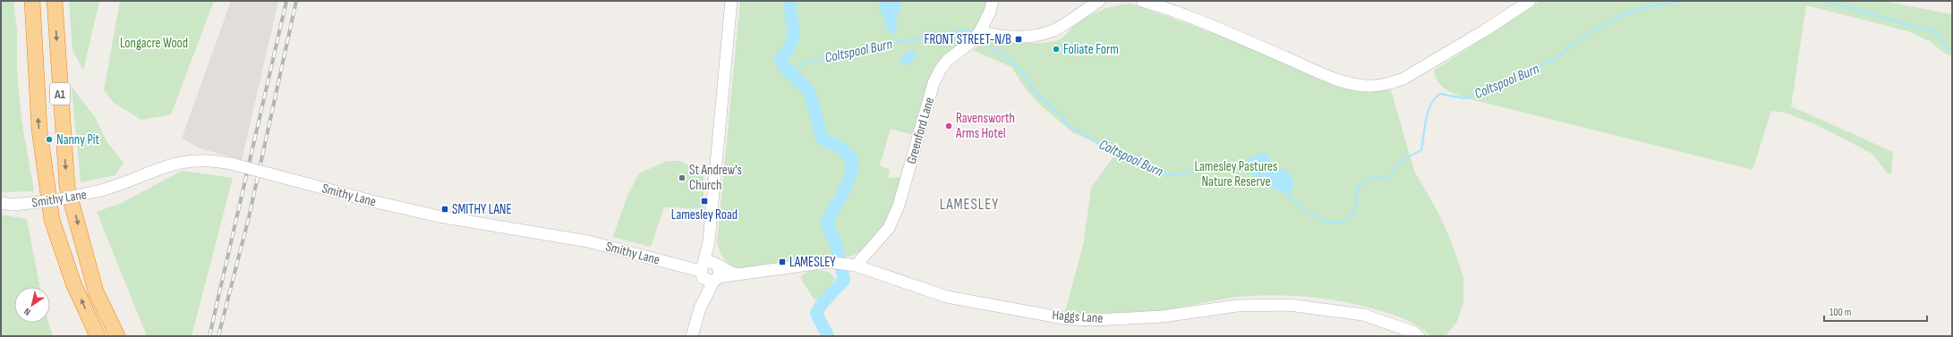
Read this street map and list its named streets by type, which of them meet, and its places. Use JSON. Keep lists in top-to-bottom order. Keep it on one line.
{"streets":{"highway":["A1"],"street":["Greenford Lane","Smithy Lane","Haggs Lane"]},"crossings":[["Greenford Lane","Haggs Lane"],["Smithy Lane","Haggs Lane"]],"districts":["LAMESLEY"],"water":["Coltspool Burn"],"parks":["Longacre Wood","Lamesley Pastures Nature Reserve"],"places":{"transit":["FRONT STREET-N/B","Lamesley Road","SMITHY LANE","LAMESLEY"],"other":["Foliate Form","Ravensworth Arms Hotel","Nanny Pit","St Andrew's Church"]},"scale_bar":"100 m","north":"bottom left"}
